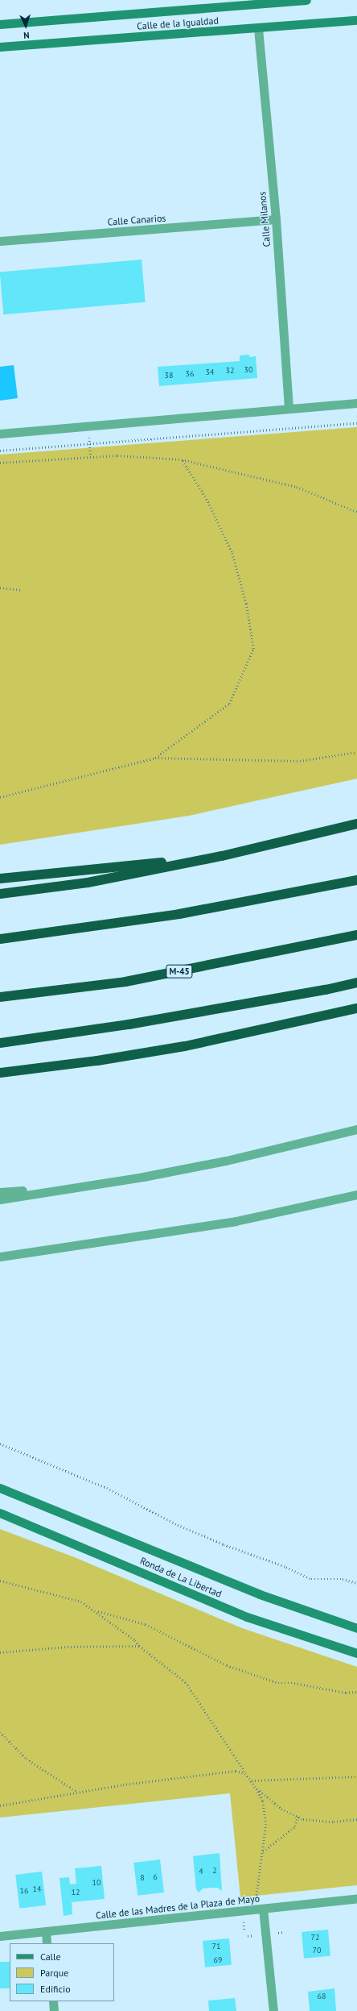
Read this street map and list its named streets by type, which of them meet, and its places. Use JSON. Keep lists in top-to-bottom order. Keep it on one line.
{"streets":{"highway":["M-45"],"main road":["Calle de la Igualdad","Ronda de La Libertad"],"street":["Calle Milanos","Calle Canarios","Calle de las Madres de la Plaza de Mayo"]},"crossings":[["Calle de la Igualdad","Calle Milanos"],["Calle Milanos","Calle Canarios"]],"house_numbers":["30","32","34","36","38","2","4","6","8","10","14","16","12","72","71","70","69","68"],"legend":["Calle","Parque","Edificio"],"north":"bottom"}
